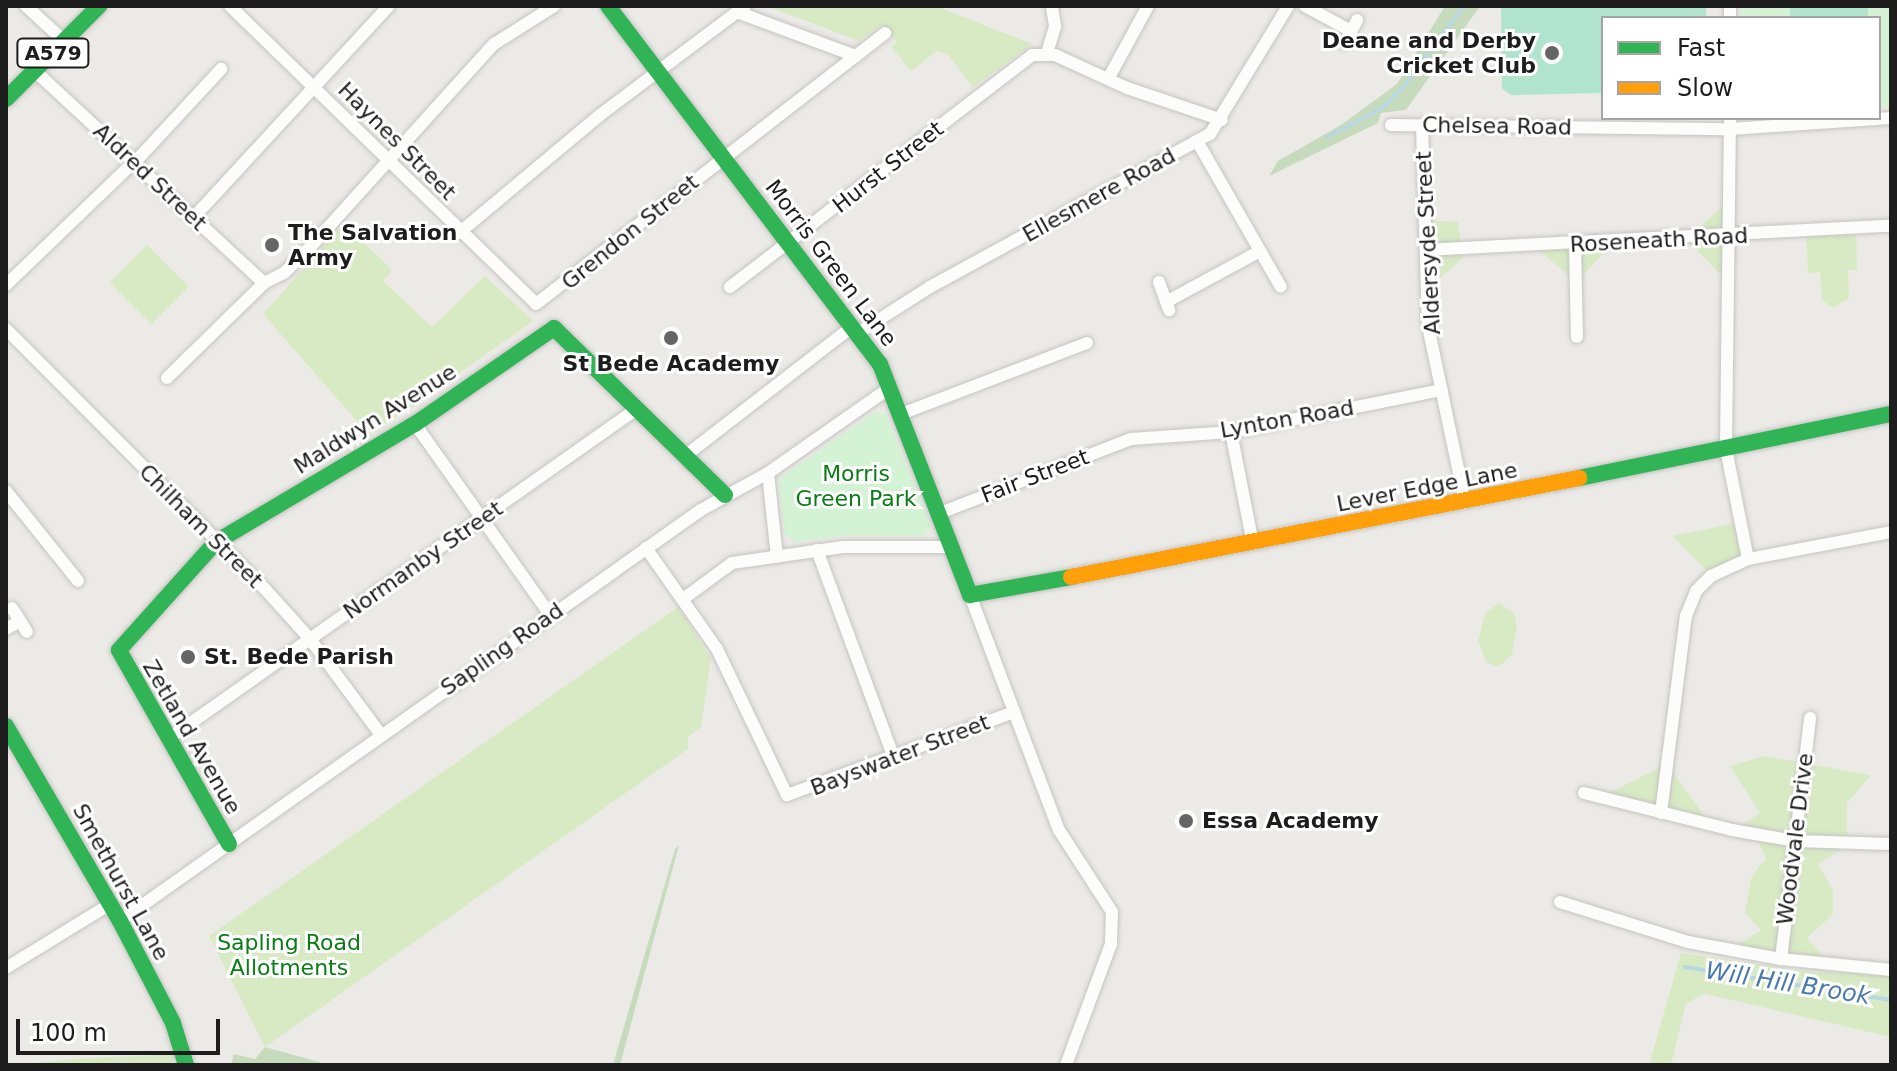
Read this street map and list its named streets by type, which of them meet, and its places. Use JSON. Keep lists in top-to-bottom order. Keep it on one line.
{"streets":{"street":["A579","Chelsea Road","Haynes Street","Hurst Street","Aldred Street","Ellesmere Road","Grendon Street","Roseneath Road","Aldersyde Street","Morris Green Lane","Maldwyn Avenue","Lynton Road","Fair Street","Lever Edge Lane","Chilham Street","Normanby Street","Sapling Road","Zetland Avenue","Bayswater Street","Woodvale Drive","Smethurst Lane"]},"crossings":[["A579","Aldred Street"],["Chelsea Road","Aldersyde Street"],["Haynes Street","Grendon Street"],["Hurst Street","Morris Green Lane"],["Ellesmere Road","Morris Green Lane"],["Grendon Street","Morris Green Lane"],["Roseneath Road","Aldersyde Street"],["Aldersyde Street","Lynton Road"],["Aldersyde Street","Lever Edge Lane"],["Morris Green Lane","Fair Street"],["Morris Green Lane","Lever Edge Lane"],["Morris Green Lane","Sapling Road"],["Morris Green Lane","Bayswater Street"],["Maldwyn Avenue","Chilham Street"],["Maldwyn Avenue","Normanby Street"],["Maldwyn Avenue","Zetland Avenue"],["Lynton Road","Fair Street"],["Chilham Street","Normanby Street"],["Chilham Street","Sapling Road"],["Normanby Street","Zetland Avenue"],["Sapling Road","Zetland Avenue"],["Sapling Road","Smethurst Lane"]],"water":["Will Hill Brook"],"parks":["Morris Green Park","Sapling Road Allotments"],"places":["Deane and Derby Cricket Club","The Salvation Army","St Bede Academy","St. Bede Parish","Essa Academy"],"legend":["Fast","Slow"],"scale_bar":"100 m"}
